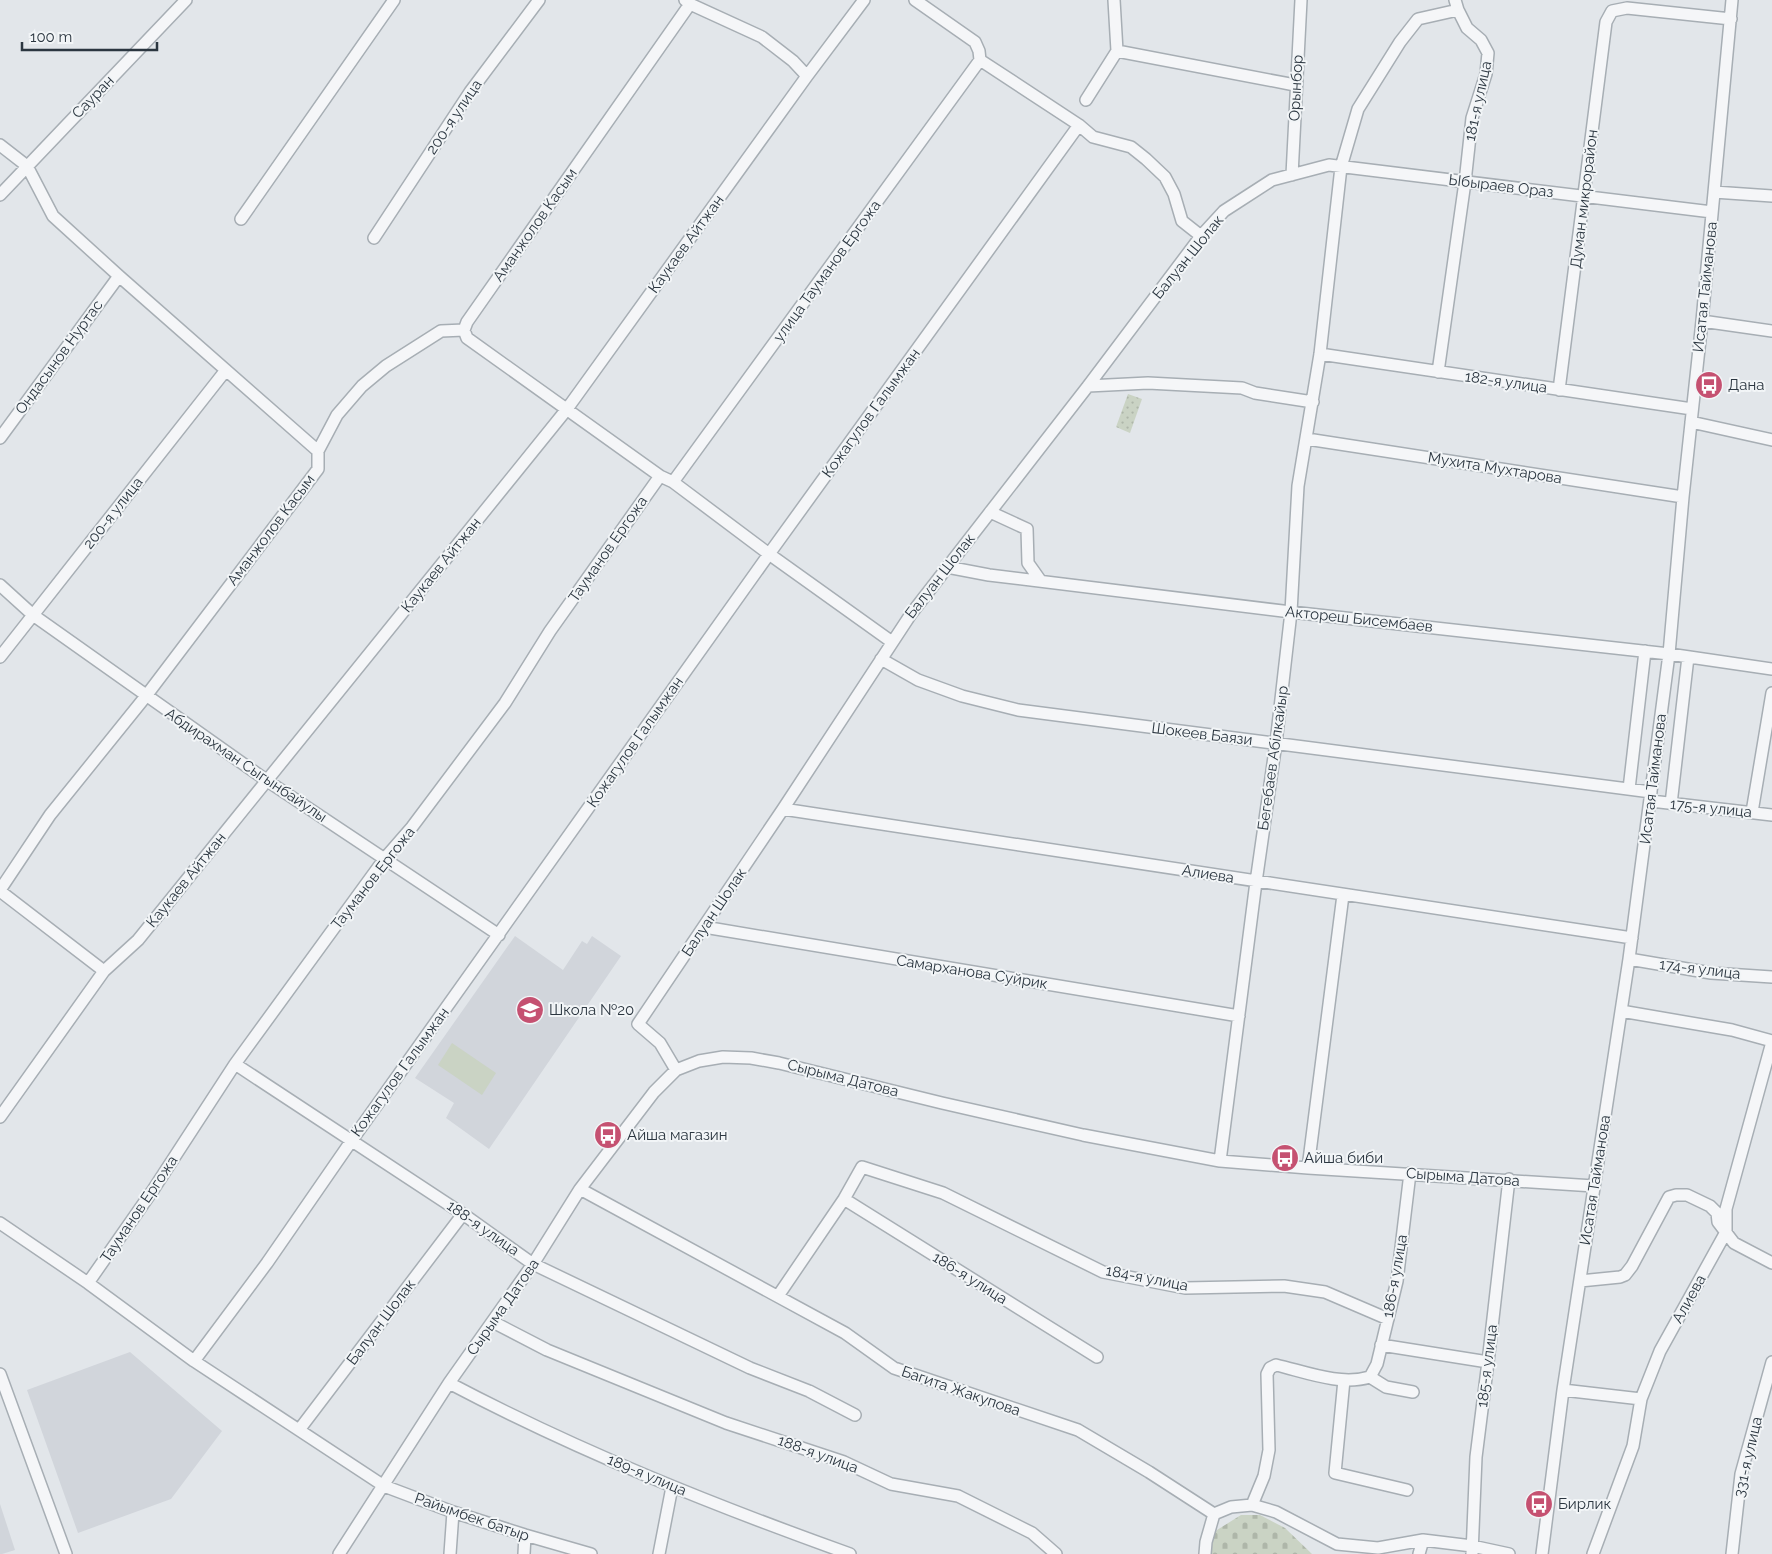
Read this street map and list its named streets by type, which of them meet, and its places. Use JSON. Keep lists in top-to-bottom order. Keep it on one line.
{"streets":{"street":["Орынбор","Сауран","181-я улица","200-я улица","Ыбыраев Ораз","Думан микрорайон","Аманжолов Касым","Каукаев Айтжан","Балуан Шолак","улица Тауманов Ергожа","Исатая Тайманова","Ондасынов Нуртас","182-я улица","Кожагулов Галымжан","Мухита Мухтарова","Тауманов Ергожа","Актореш Бисембаев","Шокеев Баязи","Бегебаев Абілкайыр","Абдирахман Сыгынбайулы","175-я улица","Алиева","174-я улица","Самарханова Суйрик","Сырыма Датова","188-я улица","186-я улица","184-я улица","185-я улица","Багита Жакупова","331-я улица","189-я улица","Райымбек батыр"]},"crossings":[["Орынбор","Ыбыраев Ораз"],["Орынбор","Балуан Шолак"],["181-я улица","Ыбыраев Ораз"],["200-я улица","Абдирахман Сыгынбайулы"],["Ыбыраев Ораз","Думан микрорайон"],["Ыбыраев Ораз","Балуан Шолак"],["Ыбыраев Ораз","Исатая Тайманова"],["Думан микрорайон","Исатая Тайманова"],["Думан микрорайон","182-я улица"],["Аманжолов Касым","Абдирахман Сыгынбайулы"],["Каукаев Айтжан","Абдирахман Сыгынбайулы"],["Балуан Шолак","Актореш Бисембаев"],["Балуан Шолак","Шокеев Баязи"],["Балуан Шолак","Алиева"],["Балуан Шолак","Самарханова Суйрик"],["Балуан Шолак","Сырыма Датова"],["Балуан Шолак","188-я улица"],["Балуан Шолак","Райымбек батыр"],["Исатая Тайманова","182-я улица"],["Исатая Тайманова","Мухита Мухтарова"],["Исатая Тайманова","Актореш Бисембаев"],["Исатая Тайманова","Шокеев Баязи"],["Исатая Тайманова","175-я улица"],["Исатая Тайманова","Алиева"],["Исатая Тайманова","174-я улица"],["Исатая Тайманова","Сырыма Датова"],["182-я улица","Бегебаев Абілкайыр"],["Кожагулов Галымжан","Абдирахман Сыгынбайулы"],["Кожагулов Галымжан","188-я улица"],["Кожагулов Галымжан","Райымбек батыр"],["Мухита Мухтарова","Бегебаев Абілкайыр"],["Тауманов Ергожа","Абдирахман Сыгынбайулы"],["Тауманов Ергожа","188-я улица"],["Тауманов Ергожа","Райымбек батыр"],["Актореш Бисембаев","Бегебаев Абілкайыр"],["Шокеев Баязи","Бегебаев Абілкайыр"],["Шокеев Баязи","175-я улица"],["Бегебаев Абілкайыр","Алиева"],["Бегебаев Абілкайыр","Самарханова Суйрик"],["Бегебаев Абілкайыр","Сырыма Датова"],["Сырыма Датова","188-я улица"],["Сырыма Датова","186-я улица"],["Сырыма Датова","185-я улица"],["Сырыма Датова","Багита Жакупова"],["Сырыма Датова","189-я улица"],["Сырыма Датова","Райымбек батыр"],["186-я улица","184-я улица"]],"places":{"bus stop":["Дана","Айша магазин","Айша биби","Бирлик"],"school or university":["Школа №20"]},"scale_bar":"100 m"}
